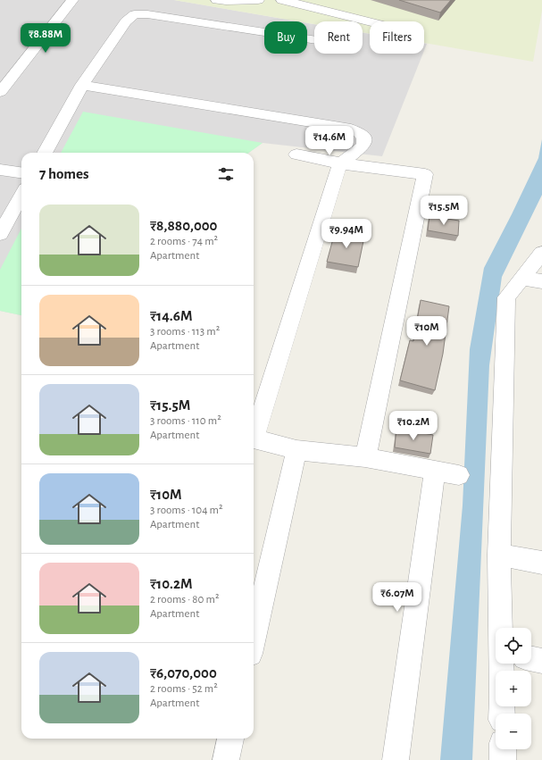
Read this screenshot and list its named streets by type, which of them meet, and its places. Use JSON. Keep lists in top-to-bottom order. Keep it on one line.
{"page":{"chip":["Buy","Rent","Filters"],"price":["₹8.88M","₹14.6M","₹15.5M","₹9.94M","₹10M","₹10.2M","₹6.07M"],"heading":"7 homes","list":[{"name":"₹8,880,000","note":"2 rooms · 74 m² · Apartment"},{"name":"₹14.6M","note":"3 rooms · 113 m² · Apartment"},{"name":"₹15.5M","note":"3 rooms · 110 m² · Apartment"},{"name":"₹10M","note":"3 rooms · 104 m² · Apartment"},{"name":"₹10.2M","note":"2 rooms · 80 m² · Apartment"},{"name":"₹6,070,000","note":"2 rooms · 52 m² · Apartment"}],"map_buttons":["+","−"]}}
